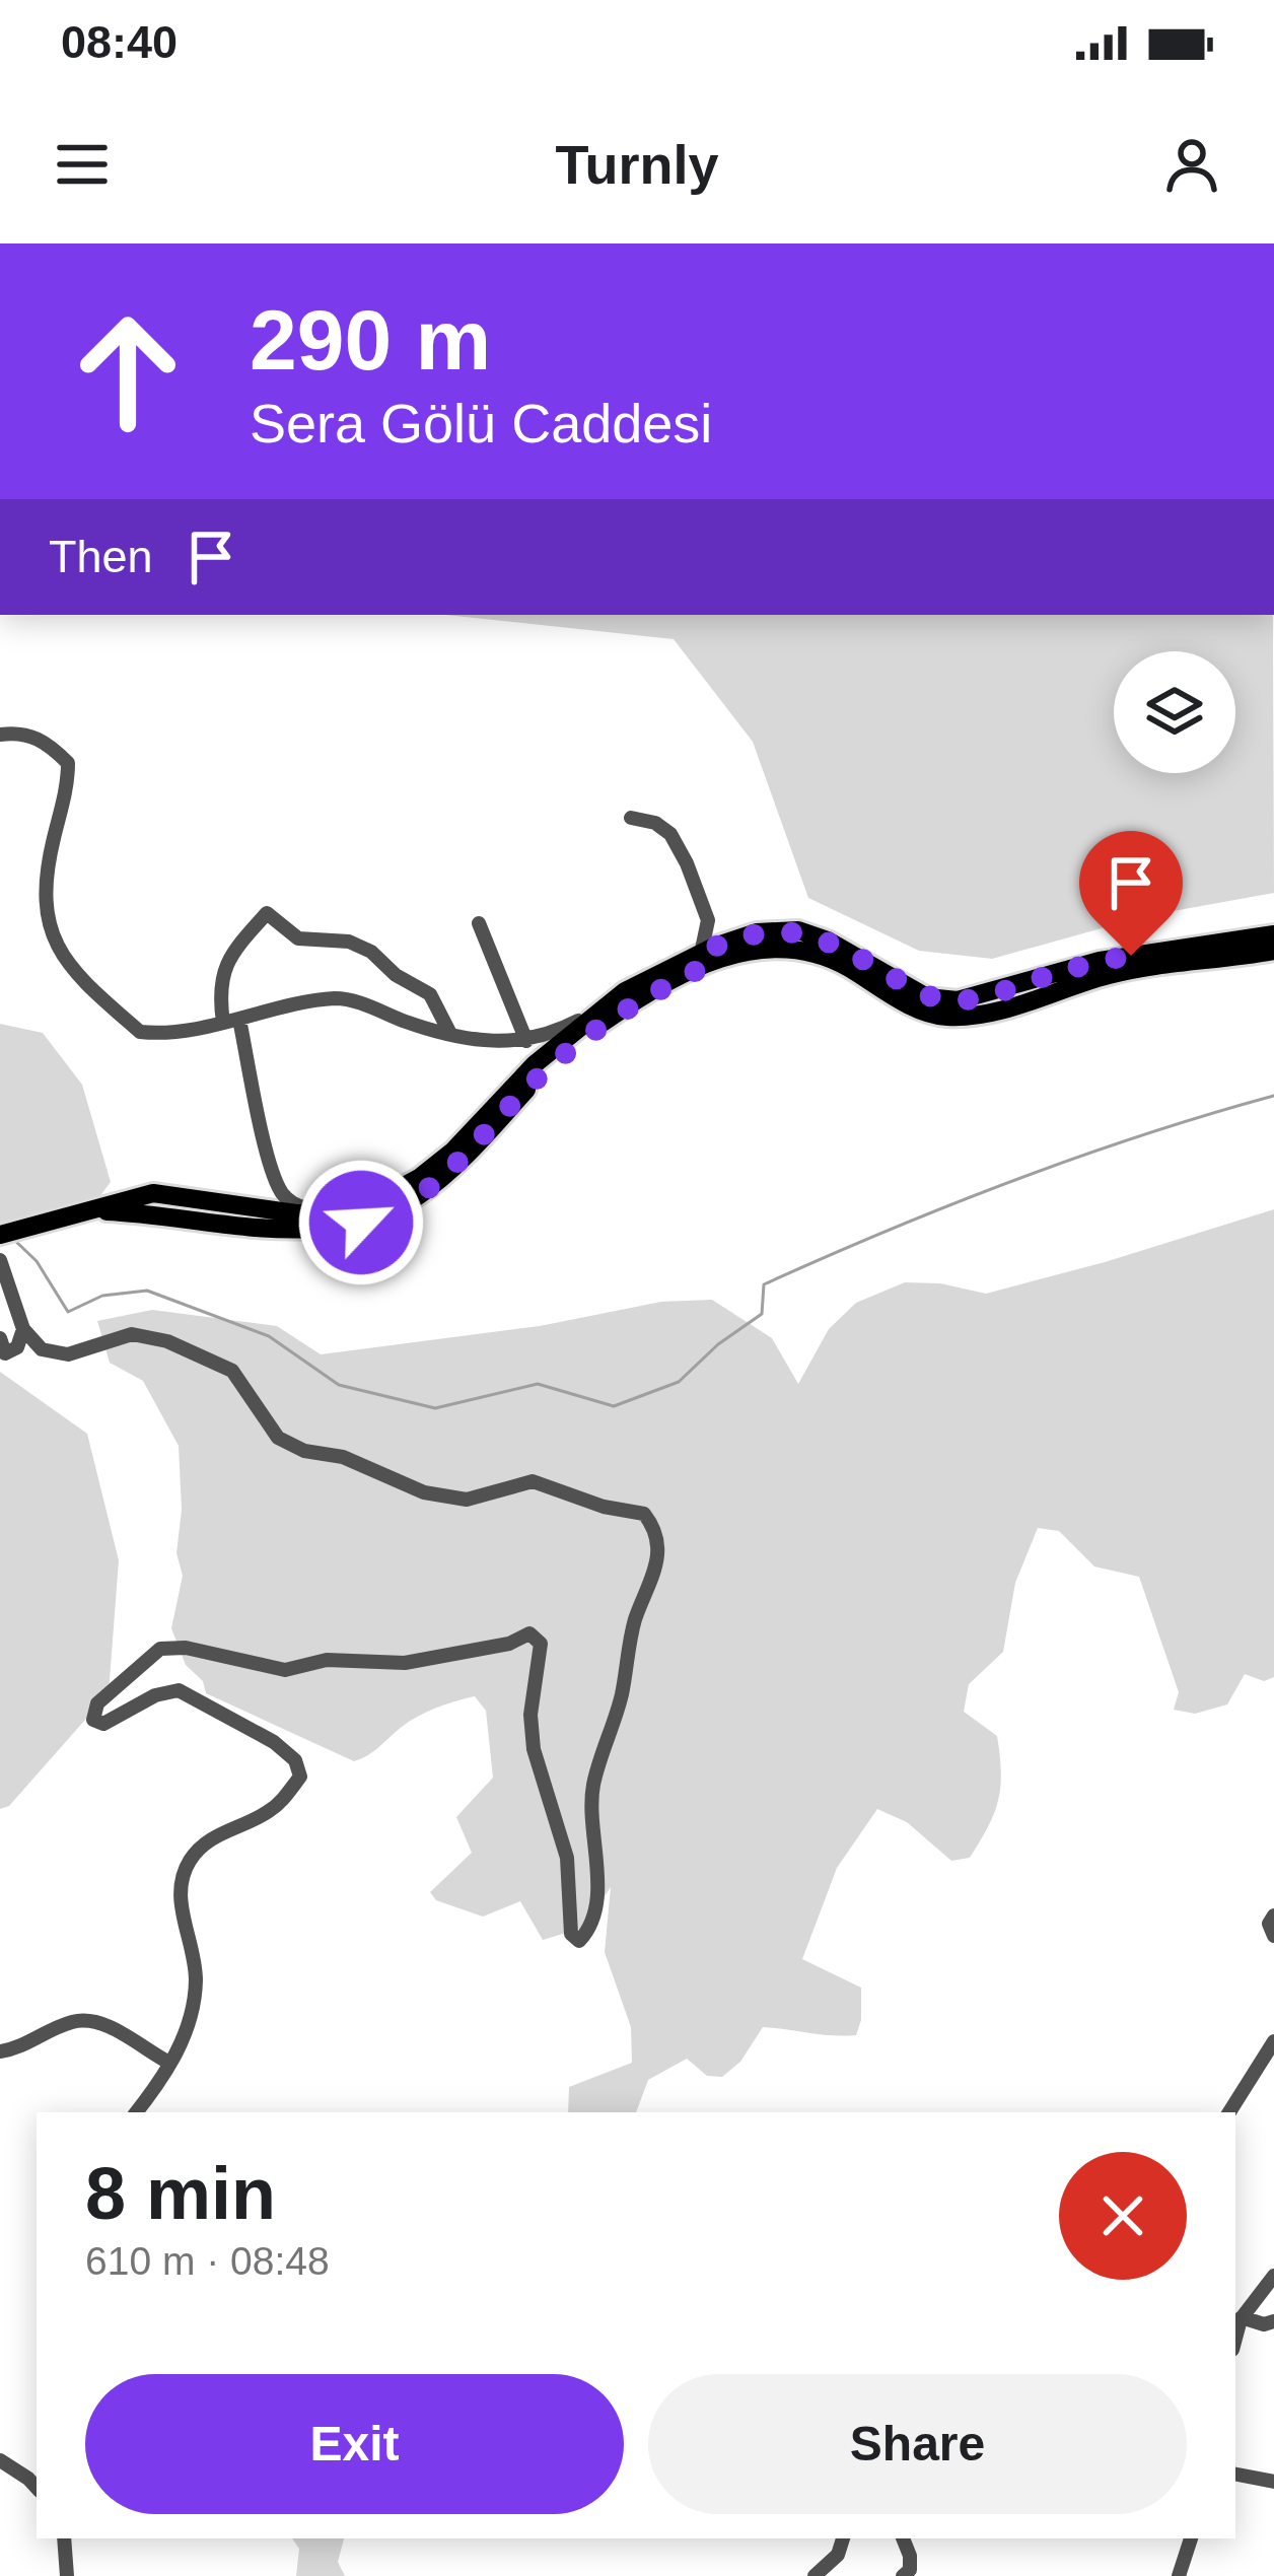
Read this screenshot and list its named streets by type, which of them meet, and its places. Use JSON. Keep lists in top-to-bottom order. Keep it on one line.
{"page":{"status":"08:40","header":"Turnly","turn":["290 m","Sera Gölü Caddesi"],"then":"Then","heading":["8 min","610 m · 08:48"],"buttons":["Exit","Share"]}}
